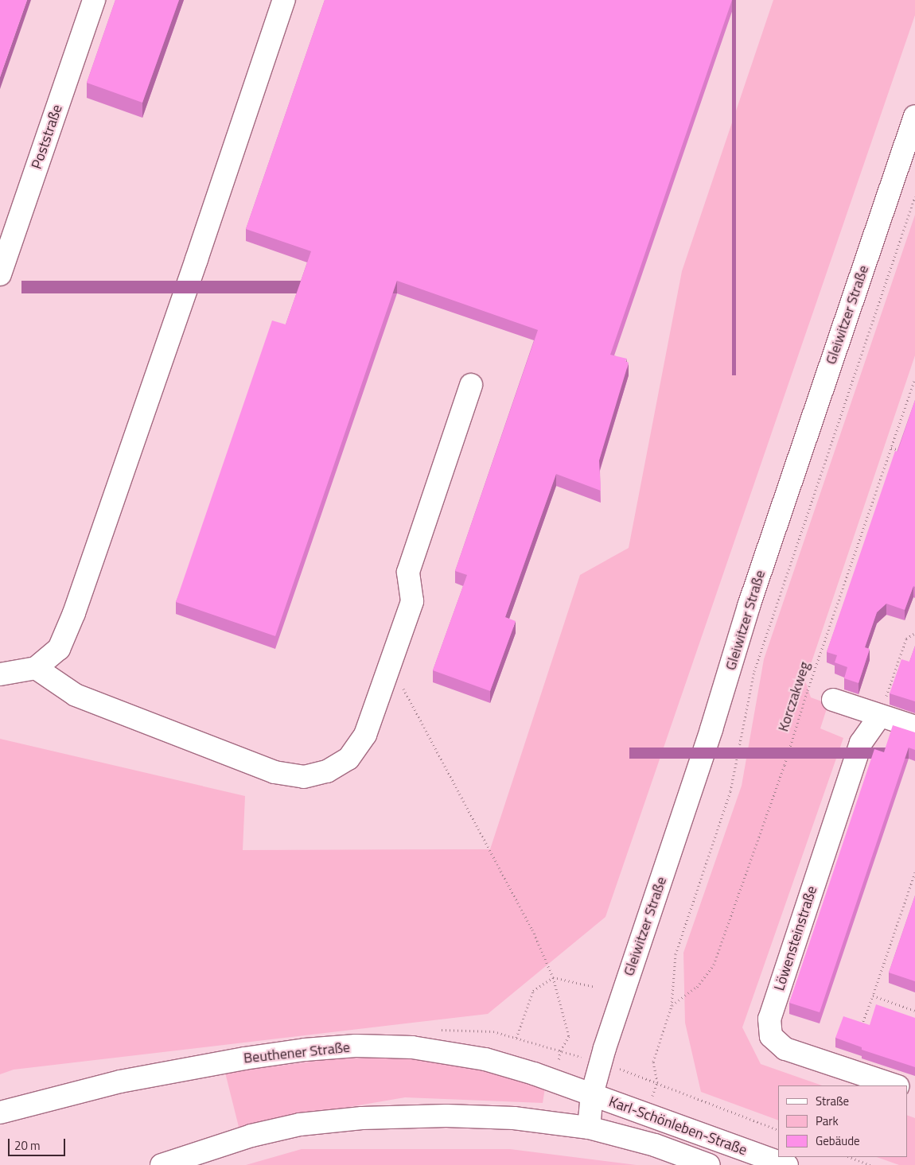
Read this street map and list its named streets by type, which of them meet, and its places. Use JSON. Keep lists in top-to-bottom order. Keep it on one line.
{"streets":{"main road":["Poststraße","Gleiwitzer Straße","Löwensteinstraße","Beuthener Straße","Karl-Schönleben-Straße"],"path":["Korczakweg"]},"crossings":[["Gleiwitzer Straße","Beuthener Straße"],["Gleiwitzer Straße","Karl-Schönleben-Straße"],["Beuthener Straße","Karl-Schönleben-Straße"]],"legend":["Straße","Park","Gebäude"],"scale_bar":"20 m"}
